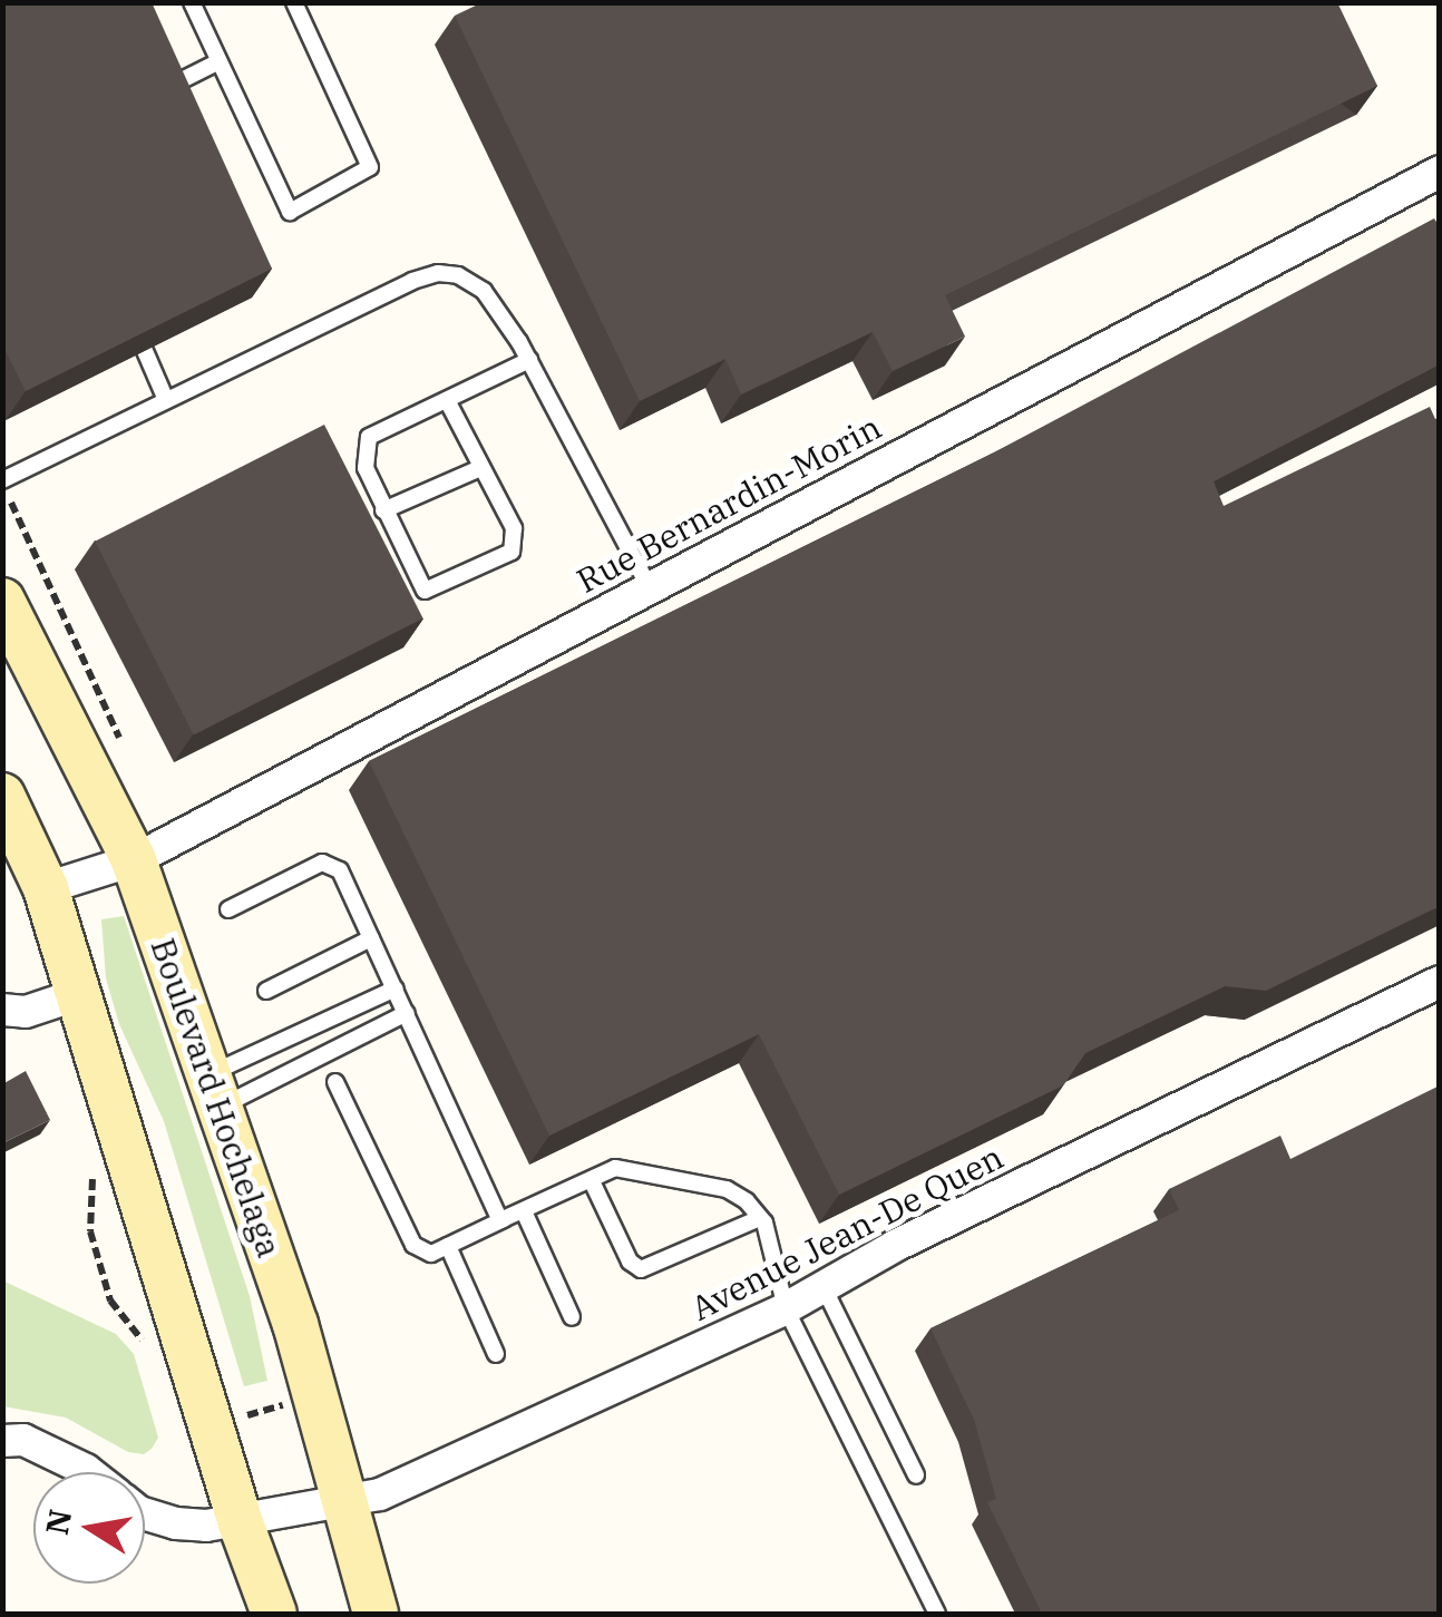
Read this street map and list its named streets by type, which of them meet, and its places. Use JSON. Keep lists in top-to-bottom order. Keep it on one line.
{"streets":{"main road":["Boulevard Hochelaga"],"street":["Rue Bernardin-Morin","Avenue Jean-De Quen"]},"crossings":[["Rue Bernardin-Morin","Boulevard Hochelaga"],["Boulevard Hochelaga","Avenue Jean-De Quen"]],"north":"left"}
